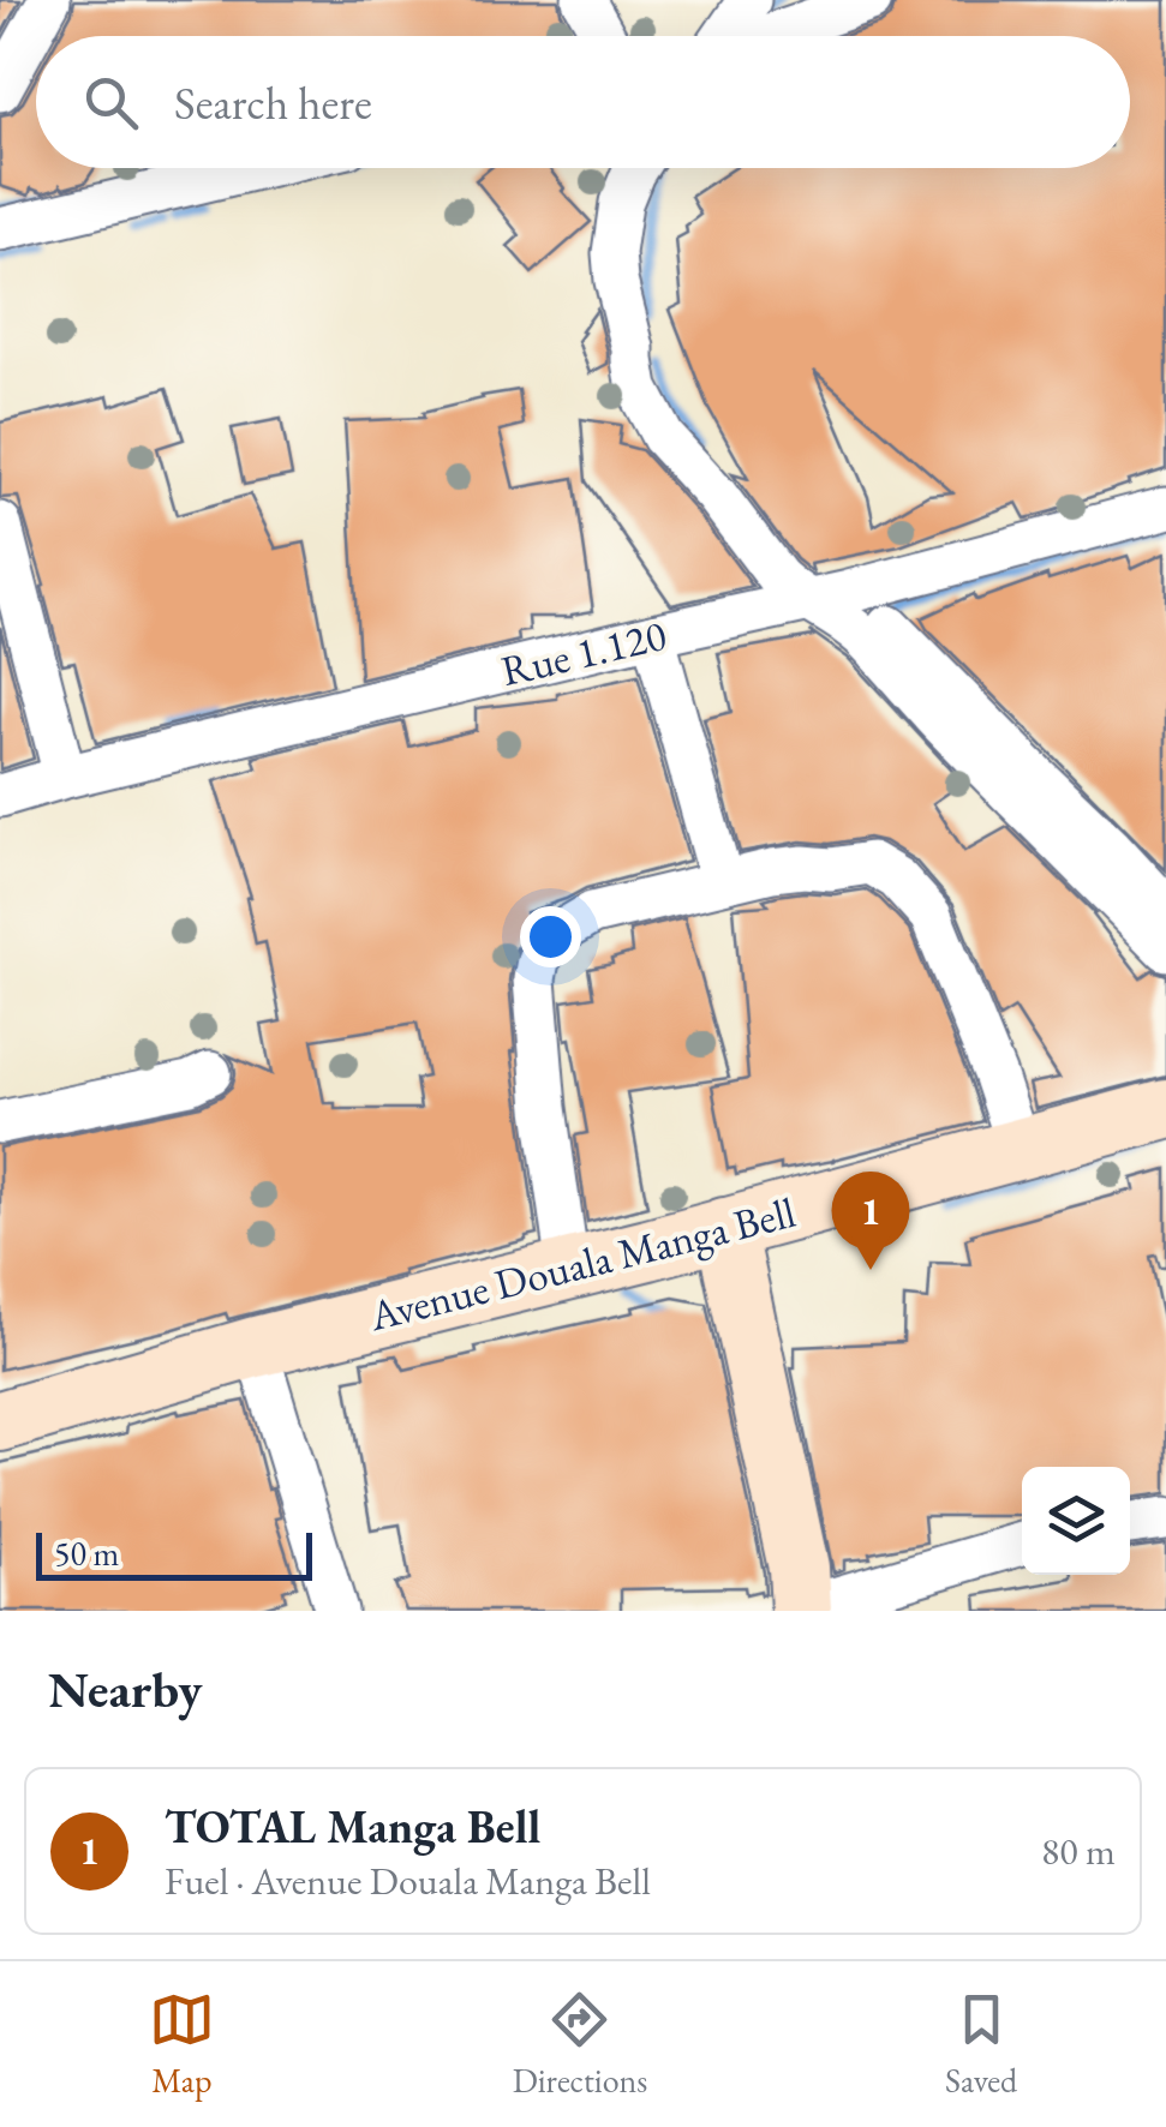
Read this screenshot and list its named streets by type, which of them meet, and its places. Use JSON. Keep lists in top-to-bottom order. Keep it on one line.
{"streets":{"street":["Rue 1.120","Avenue Douala Manga Bell"]},"scale_bar":"50 m","page":{"search":"Search here","pins":"1","scale":"50 m","heading":"Nearby","list":[{"mark":"1","name":"TOTAL Manga Bell","note":"Fuel · Avenue Douala Manga Bell","value":"80 m"}],"nav":["Map","Directions","Saved"]}}
